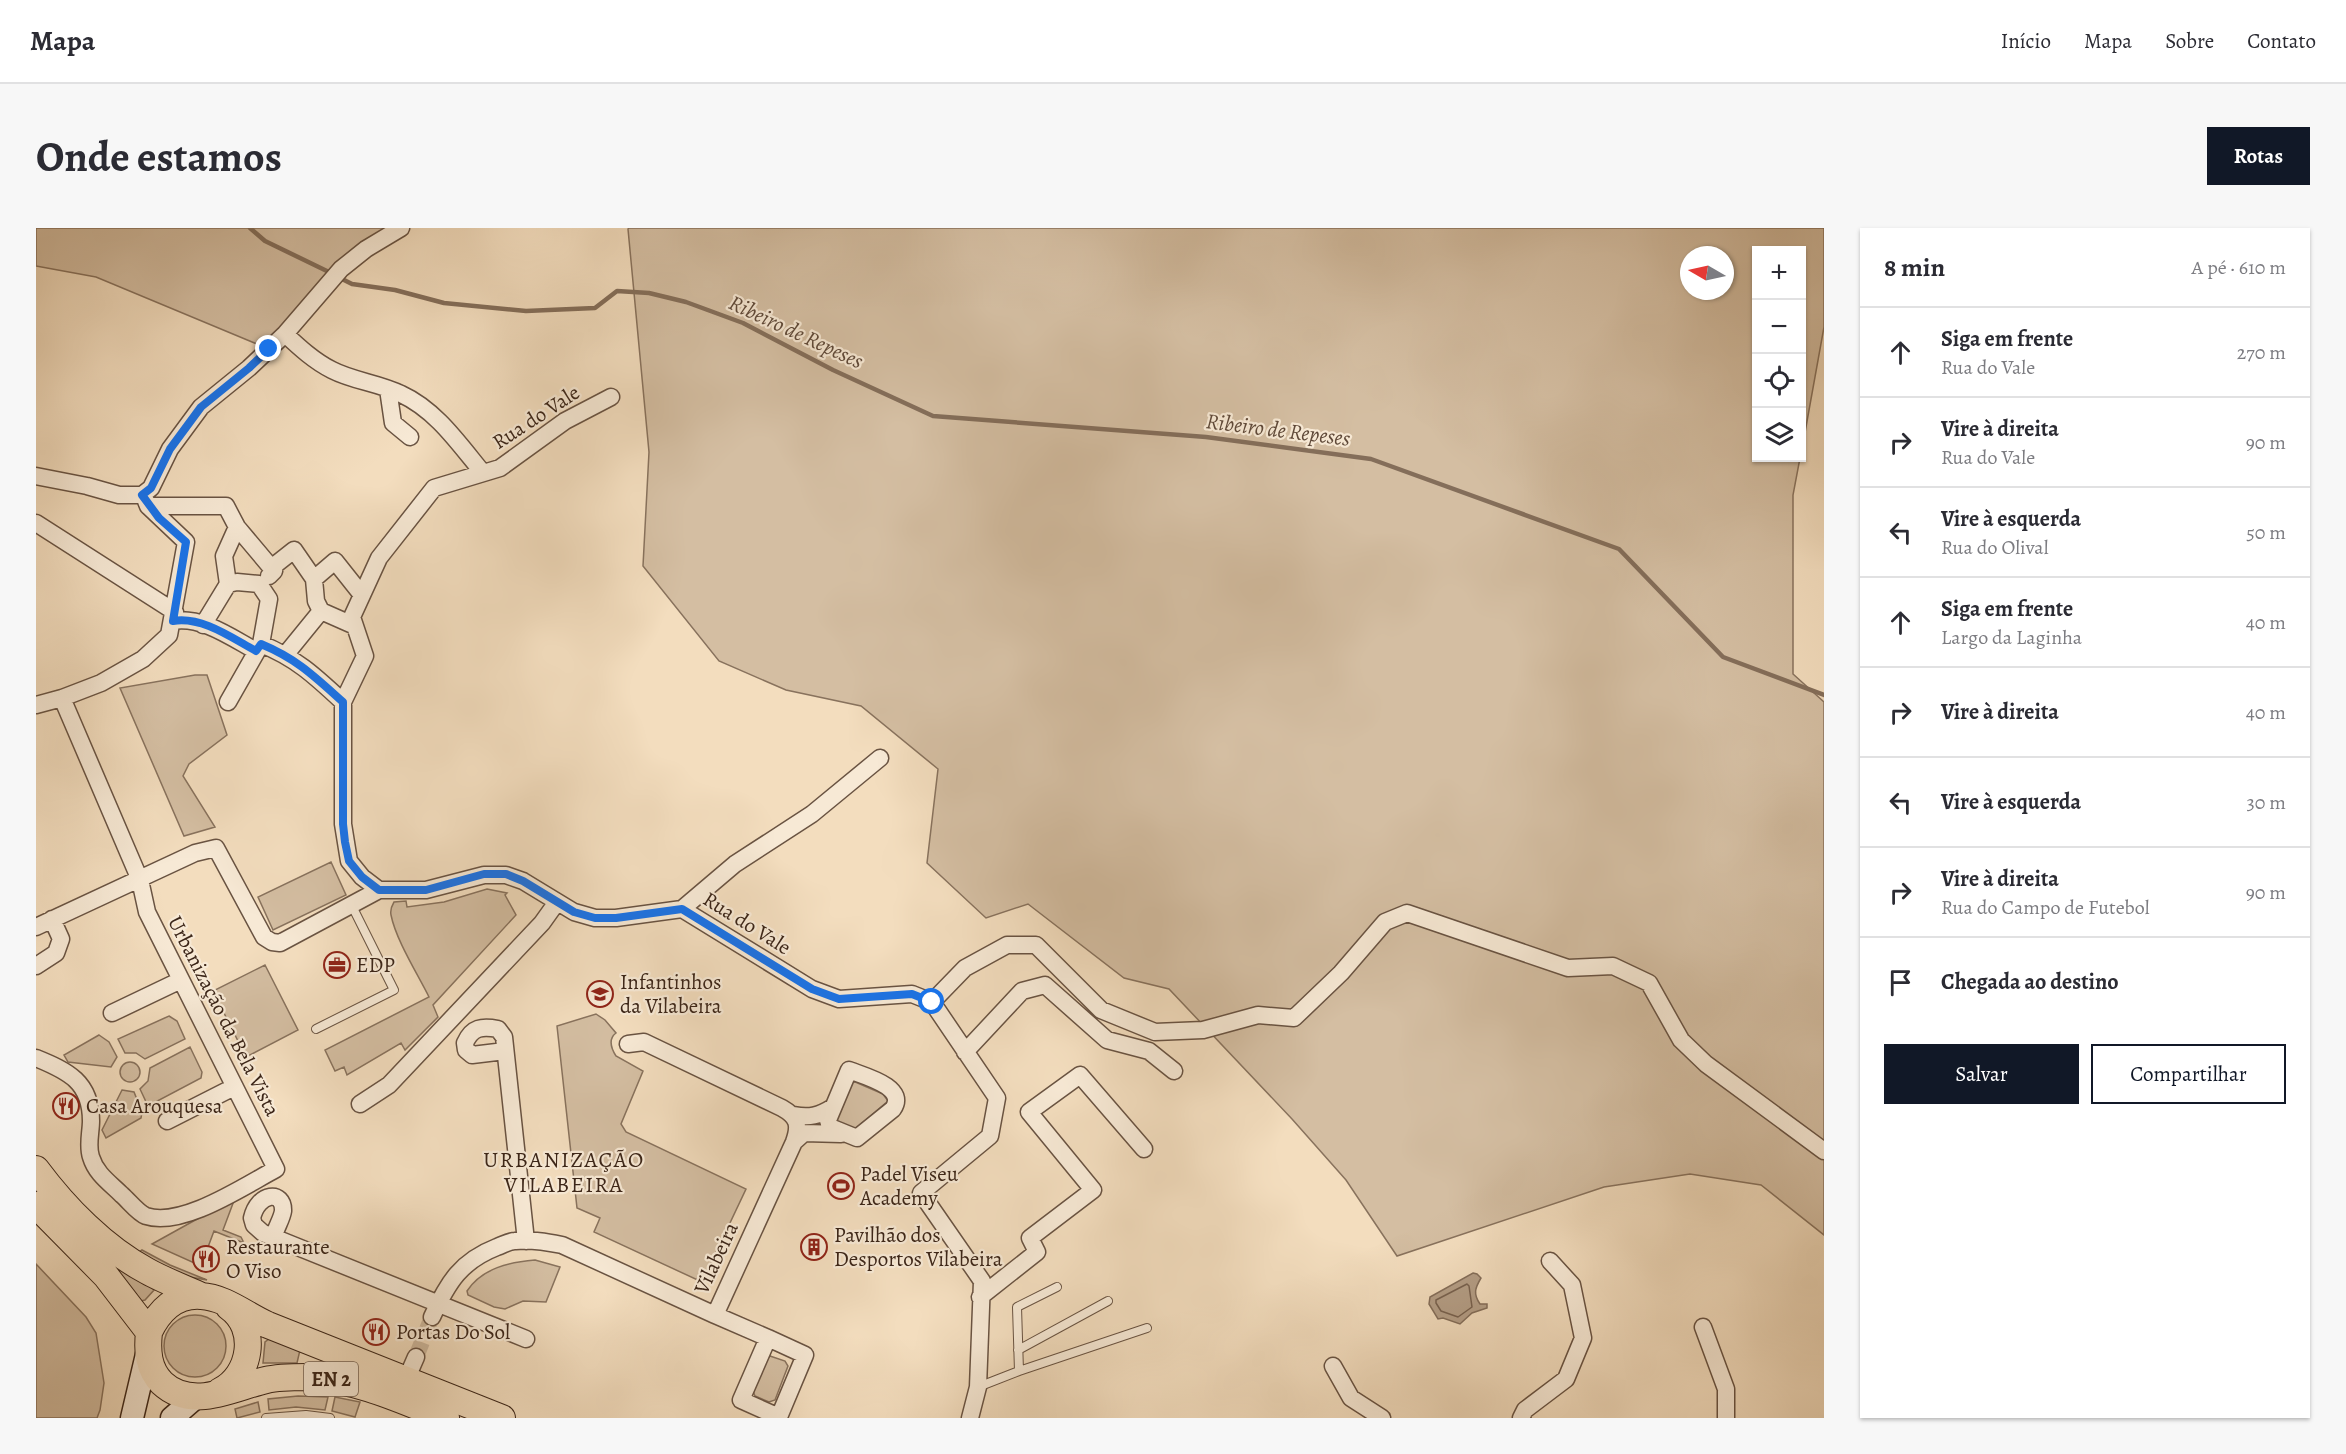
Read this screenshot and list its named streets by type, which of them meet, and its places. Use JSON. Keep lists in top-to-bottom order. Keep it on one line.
{"streets":{"main road":["EN 2"],"street":["Rua do Vale","Urbanização da Bela Vista","Vilabeira"]},"districts":["URBANIZAÇÃO VILABEIRA"],"water":["Ribeiro de Repeses"],"places":{"office":["EDP"],"school or university":["Infantinhos da Vilabeira"],"restaurant":["Casa Arouquesa","Restaurante O Viso","Portas Do Sol"],"sports":["Padel Viseu Academy"],"building":["Pavilhão dos Desportos Vilabeira"]},"north":"left","page":{"header":"Mapa","nav":["Início","Mapa","Sobre","Contato"],"buttons":["Rotas",["Salvar","Compartilhar"]],"title":"Onde estamos","heading":["8 min","A pé · 610 m"],"map_buttons":["+","−"],"list":[["Siga em frente","Rua do Vale","270 m"],["Vire à direita","Rua do Vale","90 m"],["Vire à esquerda","Rua do Olival","50 m"],["Siga em frente","Largo da Laginha","40 m"],["Vire à direita","40 m"],["Vire à esquerda","30 m"],["Vire à direita","Rua do Campo de Futebol","90 m"],"Chegada ao destino"]}}
